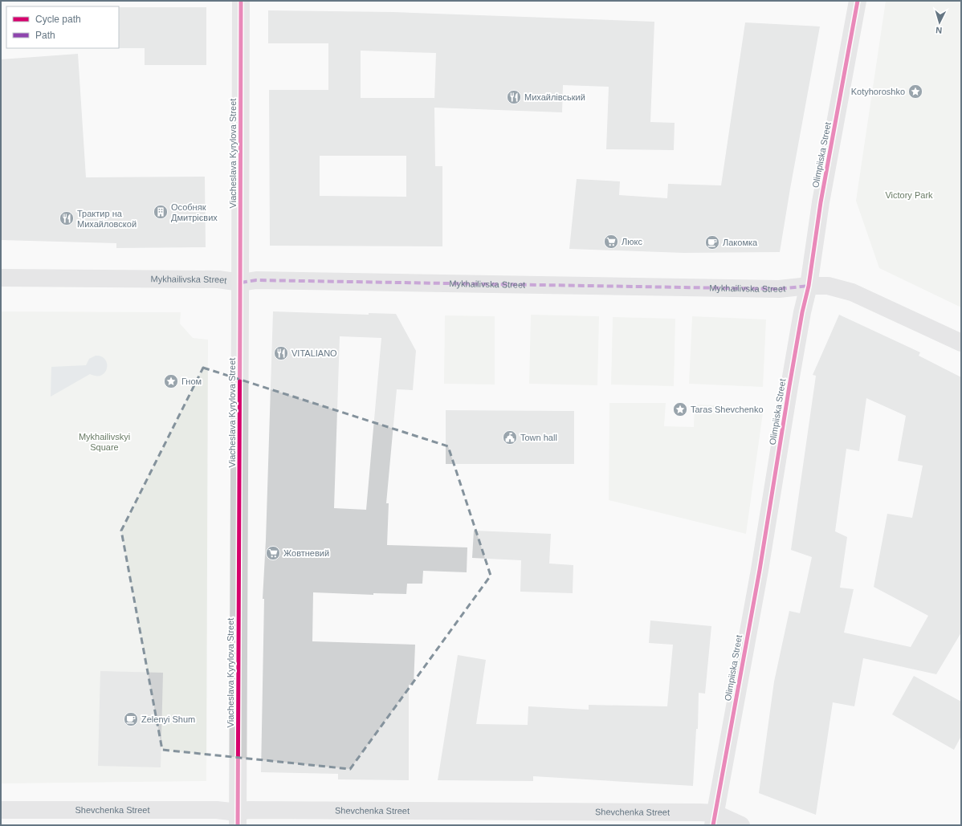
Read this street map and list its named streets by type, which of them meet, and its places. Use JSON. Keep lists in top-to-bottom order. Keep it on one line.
{"streets":{"street":["Viacheslava Kyrylova Street","Olimpiiska Street","Mykhailivska Street","Shevchenka Street"]},"crossings":[["Viacheslava Kyrylova Street","Mykhailivska Street"],["Viacheslava Kyrylova Street","Shevchenka Street"],["Olimpiiska Street","Mykhailivska Street"],["Olimpiiska Street","Shevchenka Street"]],"parks":["Victory Park","Mykhailivskyi Square"],"places":{"place":["Kotyhoroshko","Гном","Taras Shevchenko"],"restaurant":["Михайлівський","Трактир на Михайловской","VITALIANO"],"building":["Особняк Дмитрієвих"],"supermarket":["Люкс","Жовтневий"],"cafe":["Лакомка","Zelenyi Shum"],"public building":["Town hall"]},"legend":["Cycle path","Path"],"north":"bottom"}
